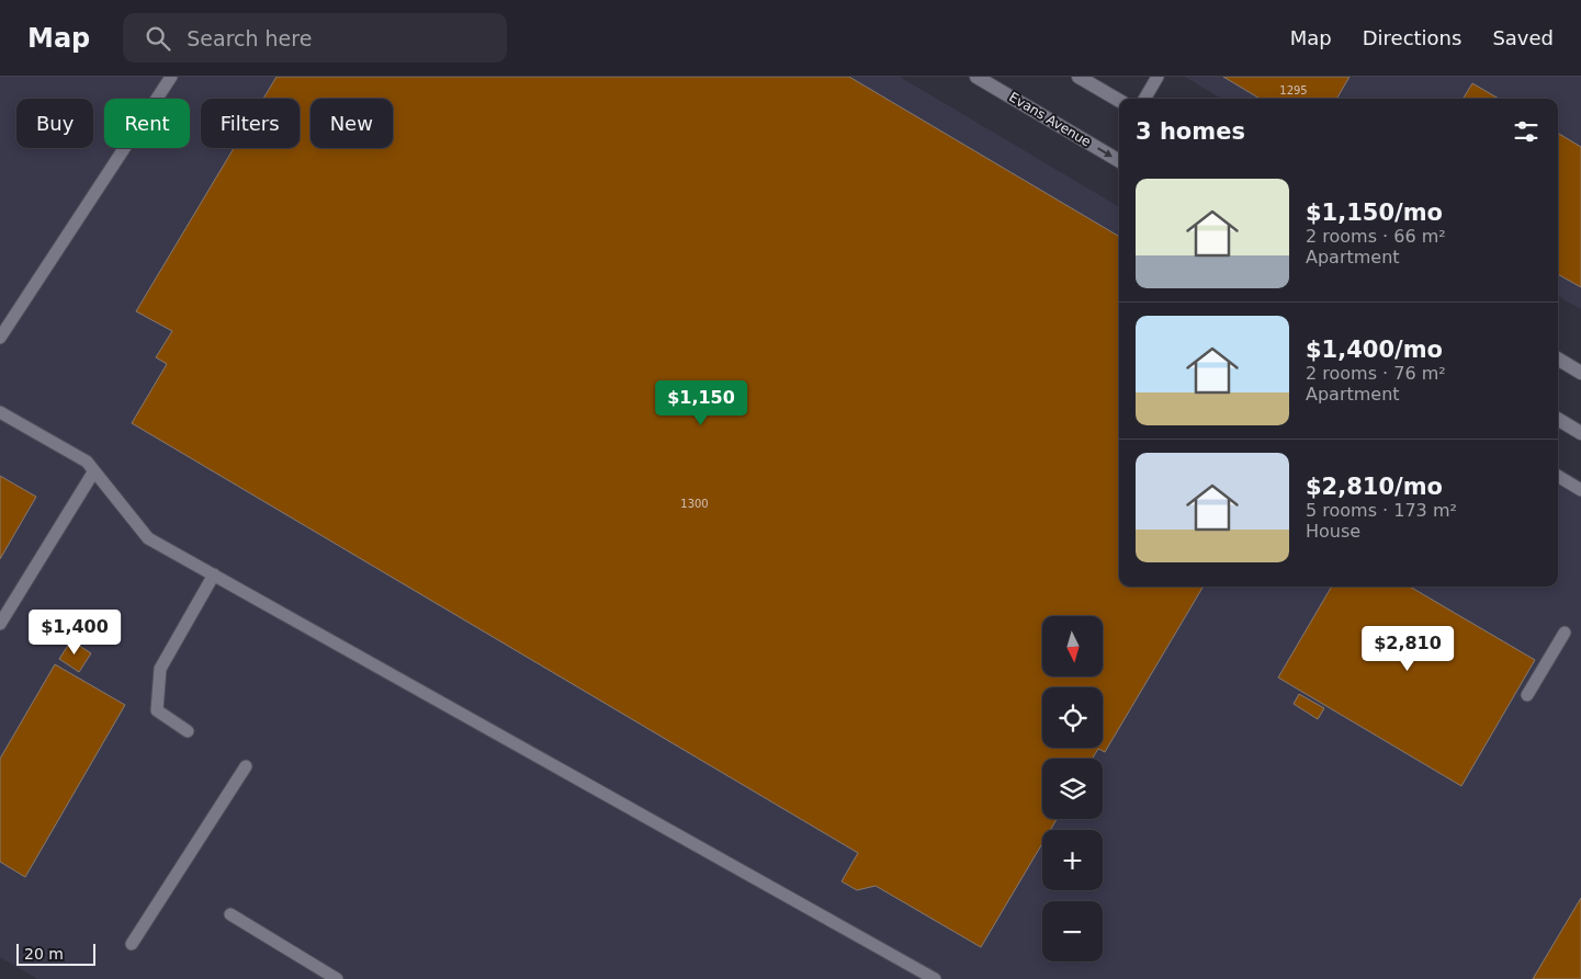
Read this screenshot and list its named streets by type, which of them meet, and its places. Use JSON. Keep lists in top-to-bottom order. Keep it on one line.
{"streets":{"main road":["Evans Avenue"]},"one_way":["Evans Avenue"],"house_numbers":["1295","1300"],"scale_bar":"20 m","north":"bottom","page":{"header":"Map","search":"Search here","nav":["Map","Directions","Saved"],"chip":["Buy","Rent","Filters","New"],"heading":"3 homes","list":[{"name":"$1,150/mo","note":"2 rooms · 66 m² · Apartment"},{"name":"$1,400/mo","note":"2 rooms · 76 m² · Apartment"},{"name":"$2,810/mo","note":"5 rooms · 173 m² · House"}],"price":["$1,150","$1,400","$2,810"],"map_buttons":["+","−"],"scale":"20 m"}}
